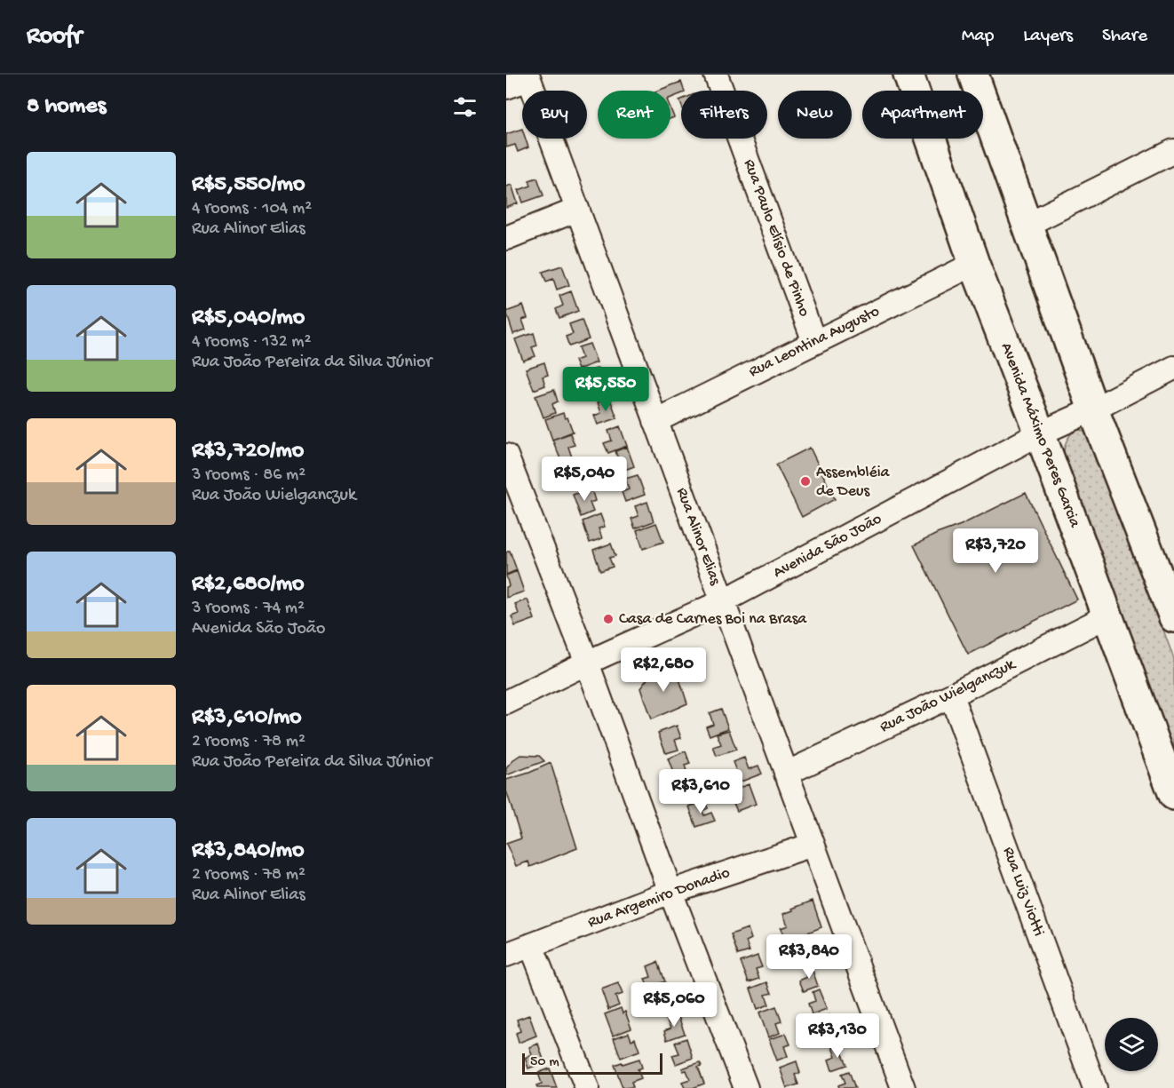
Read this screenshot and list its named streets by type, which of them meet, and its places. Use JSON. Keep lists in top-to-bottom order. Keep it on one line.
{"streets":{"main road":["Avenida Máximo Peres Garcia"],"street":["Rua Paulo Elísio de Pinho","Rua Leontina Augusto","Rua Alinor Elias","Avenida São João","Rua João Wielganczuk","Rua Luiz Viotti","Rua Argemiro Donadio"]},"crossings":[["Rua Paulo Elísio de Pinho","Rua Leontina Augusto"],["Rua Leontina Augusto","Avenida Máximo Peres Garcia"],["Rua Leontina Augusto","Rua Alinor Elias"],["Avenida Máximo Peres Garcia","Avenida São João"],["Avenida Máximo Peres Garcia","Rua João Wielganczuk"],["Rua Alinor Elias","Avenida São João"],["Rua Alinor Elias","Rua João Wielganczuk"],["Rua Alinor Elias","Rua Argemiro Donadio"],["Rua João Wielganczuk","Rua Luiz Viotti"]],"places":["Assembléia de Deus","Casa de Carnes Boi na Brasa"],"scale_bar":"50 m","page":{"header":"Roofr","nav":["Map","Layers","Share"],"heading":"8 homes","chip":["Buy","Rent","Filters","New","Apartment"],"list":[{"name":"R$5,550/mo","note":"4 rooms · 104 m² · Rua Alinor Elias"},{"name":"R$5,040/mo","note":"4 rooms · 132 m² · Rua João Pereira da Silva Júnior"},{"name":"R$3,720/mo","note":"3 rooms · 86 m² · Rua João Wielganczuk"},{"name":"R$2,680/mo","note":"3 rooms · 74 m² · Avenida São João"},{"name":"R$3,610/mo","note":"2 rooms · 78 m² · Rua João Pereira da Silva Júnior"},{"name":"R$3,840/mo","note":"2 rooms · 78 m² · Rua Alinor Elias"}],"price":["R$5,550","R$5,040","R$3,720","R$2,680","R$3,610","R$3,840","R$5,060","R$3,130"],"scale":"50 m"}}
